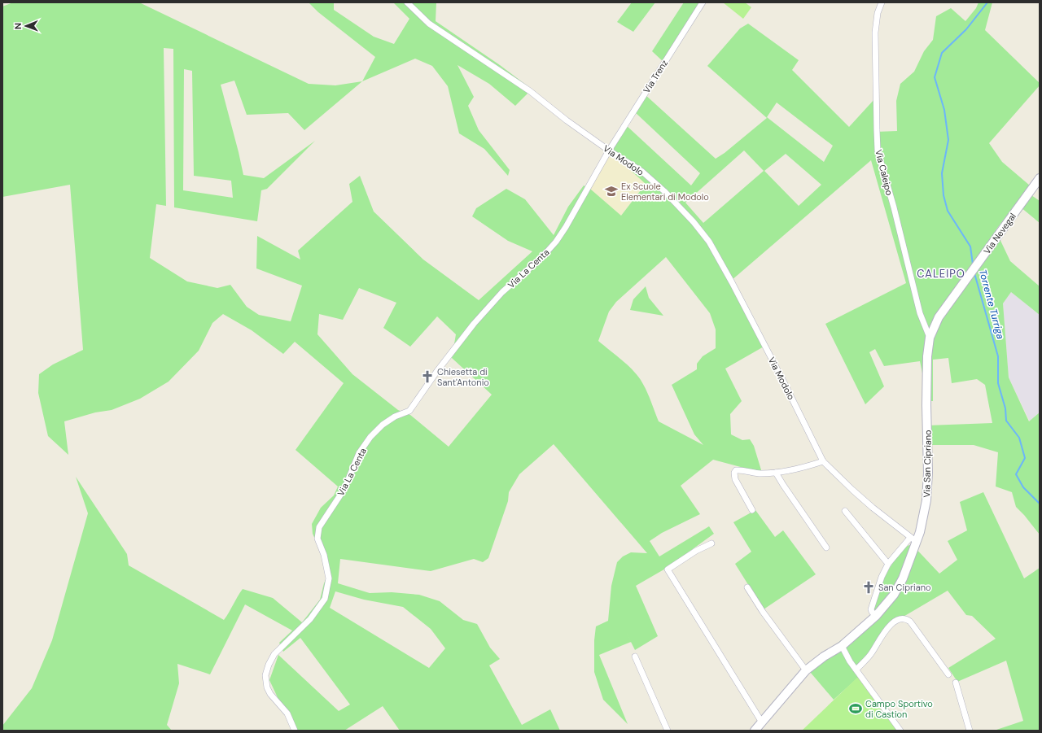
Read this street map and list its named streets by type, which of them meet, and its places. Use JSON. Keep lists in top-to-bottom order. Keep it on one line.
{"streets":{"main road":["Via Nevegal","Via San Cipriano"],"street":["Via Trenz","Via Modolo","Via Caleipo","Via La Centa"]},"crossings":[["Via Trenz","Via Modolo"],["Via Trenz","Via La Centa"],["Via Modolo","Via La Centa"],["Via Modolo","Via San Cipriano"],["Via Caleipo","Via Nevegal"],["Via Caleipo","Via San Cipriano"],["Via Nevegal","Via San Cipriano"]],"districts":["CALEIPO"],"water":["Torrente Turriga"],"places":{"school or university":["Ex Scuole Elementari di Modolo"],"church":["Chiesetta di Sant'Antonio","San Cipriano"],"sports":["Campo Sportivo di Castion"]},"north":"left"}
